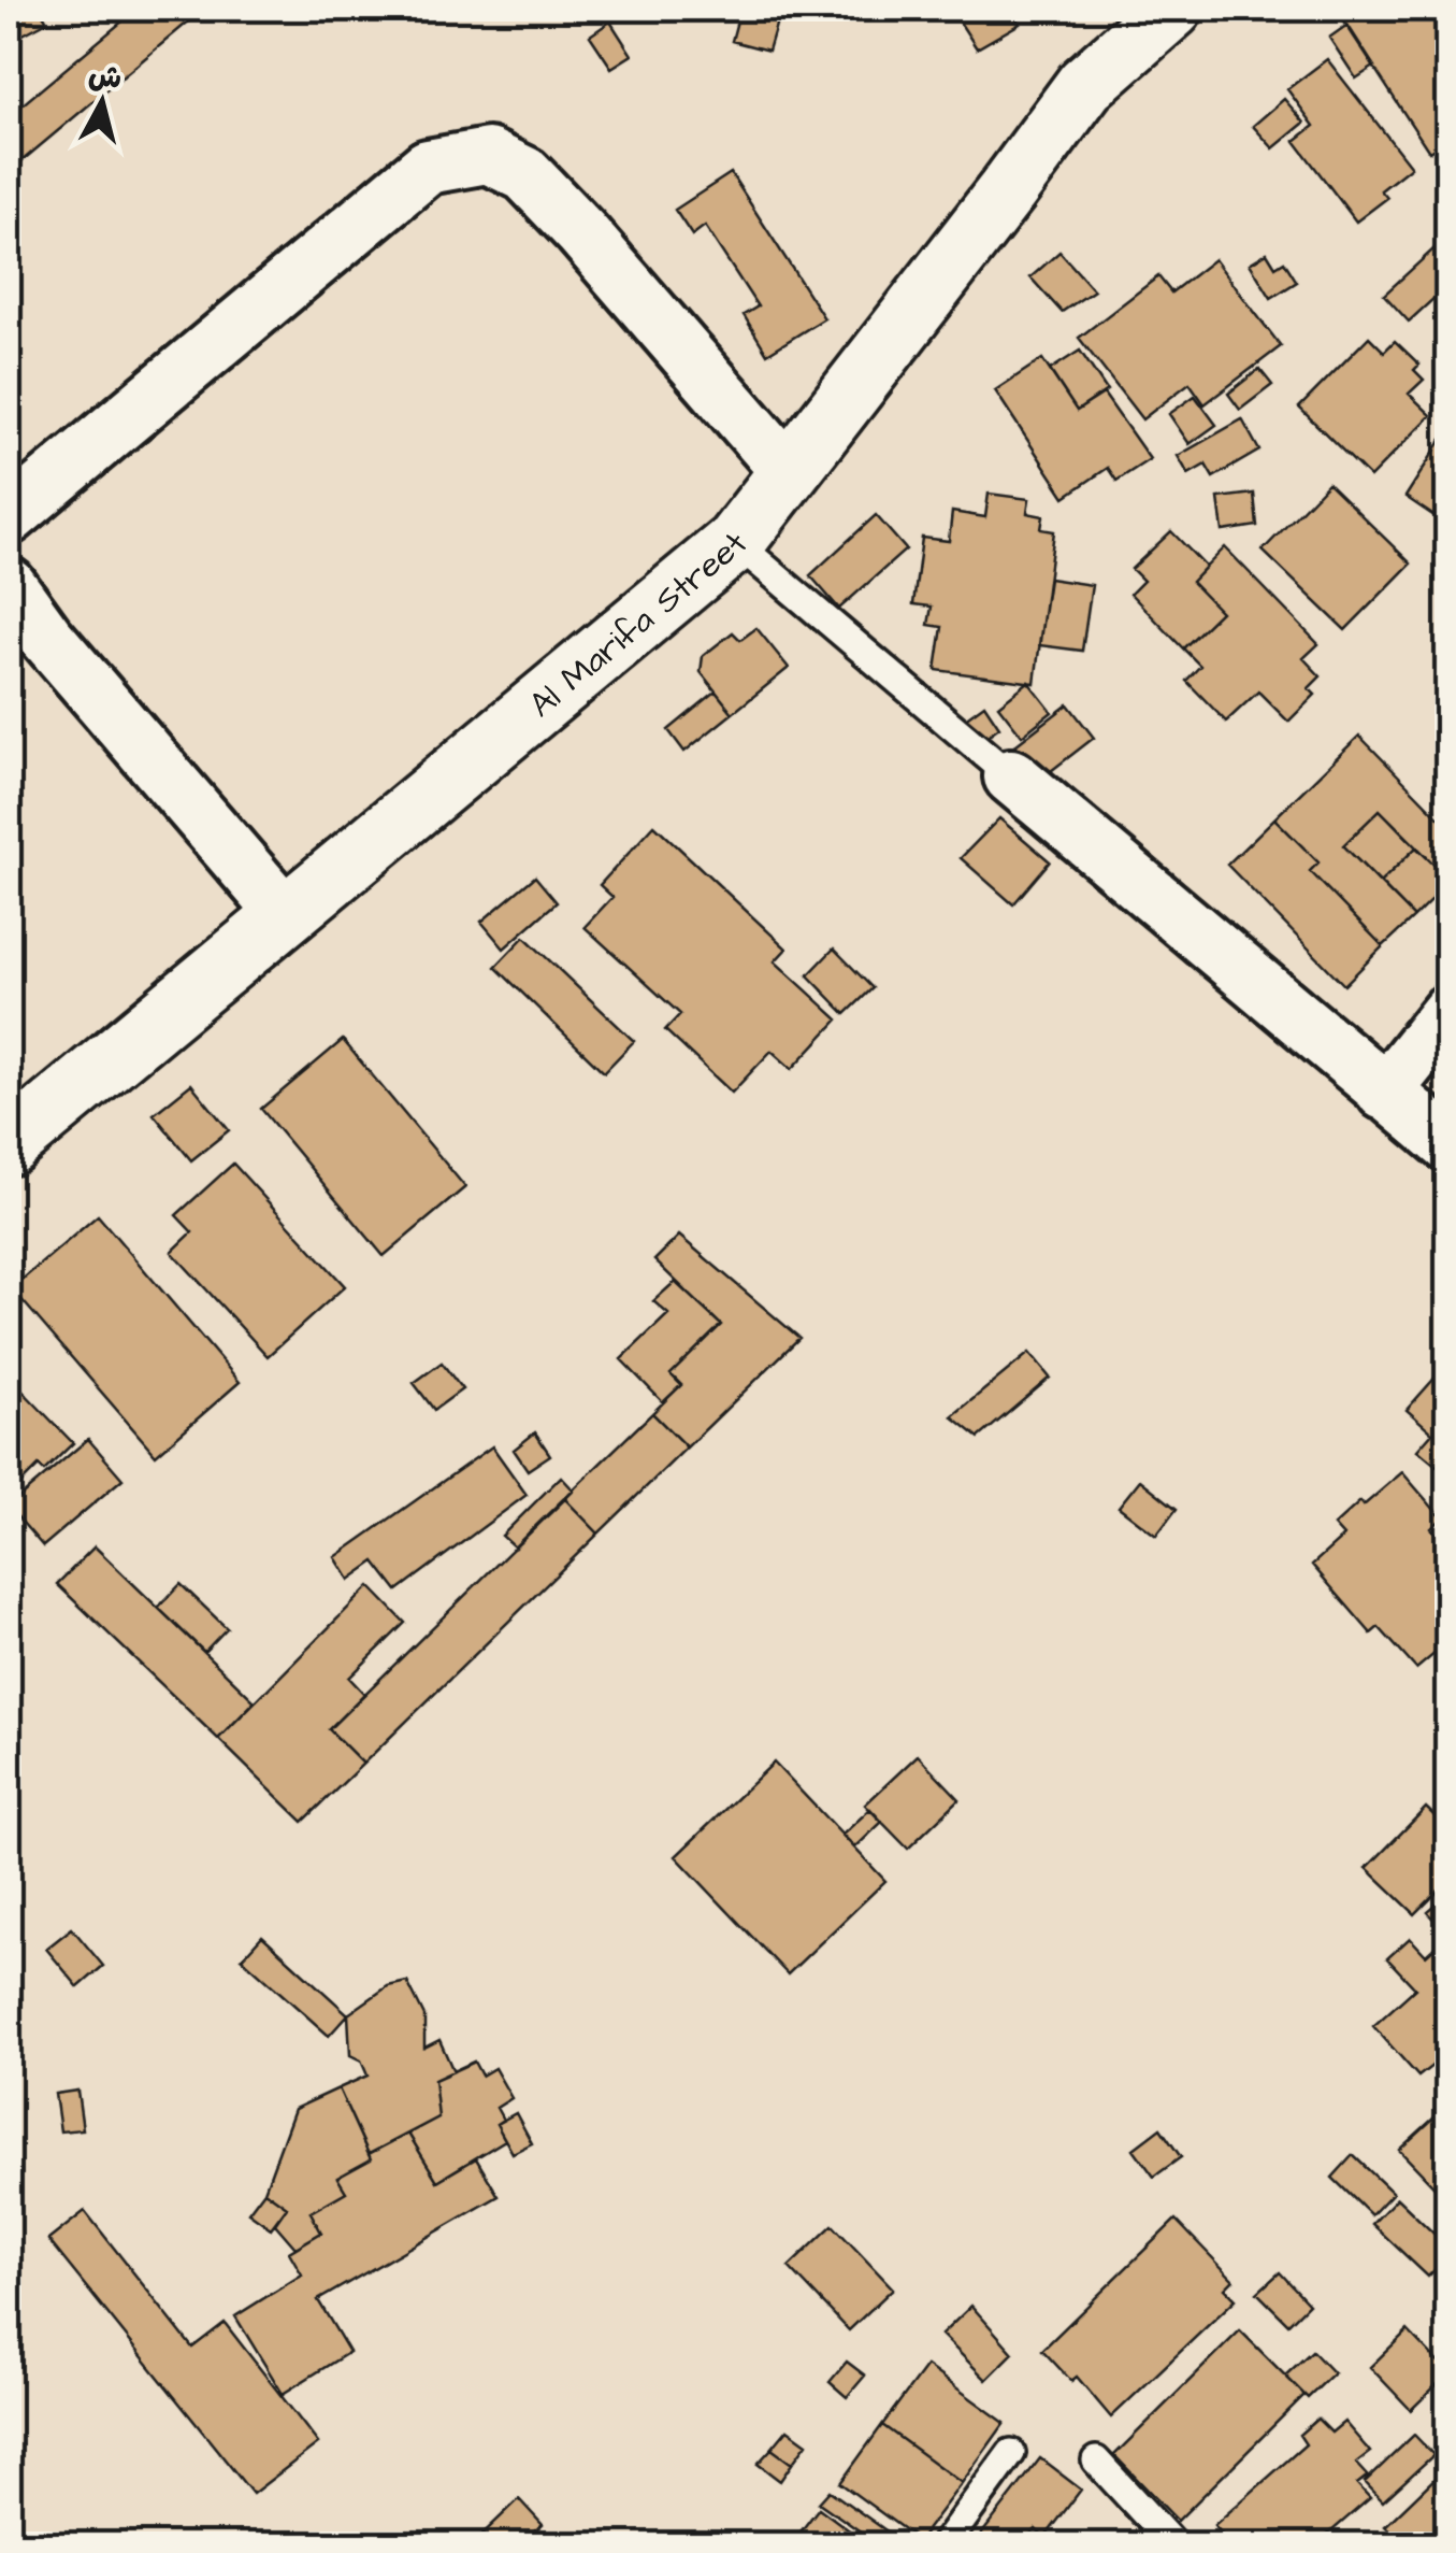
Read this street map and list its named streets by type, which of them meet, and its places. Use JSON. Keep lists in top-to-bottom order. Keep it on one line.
{"streets":{"street":["Al Marifa Street"]},"north":"top"}
